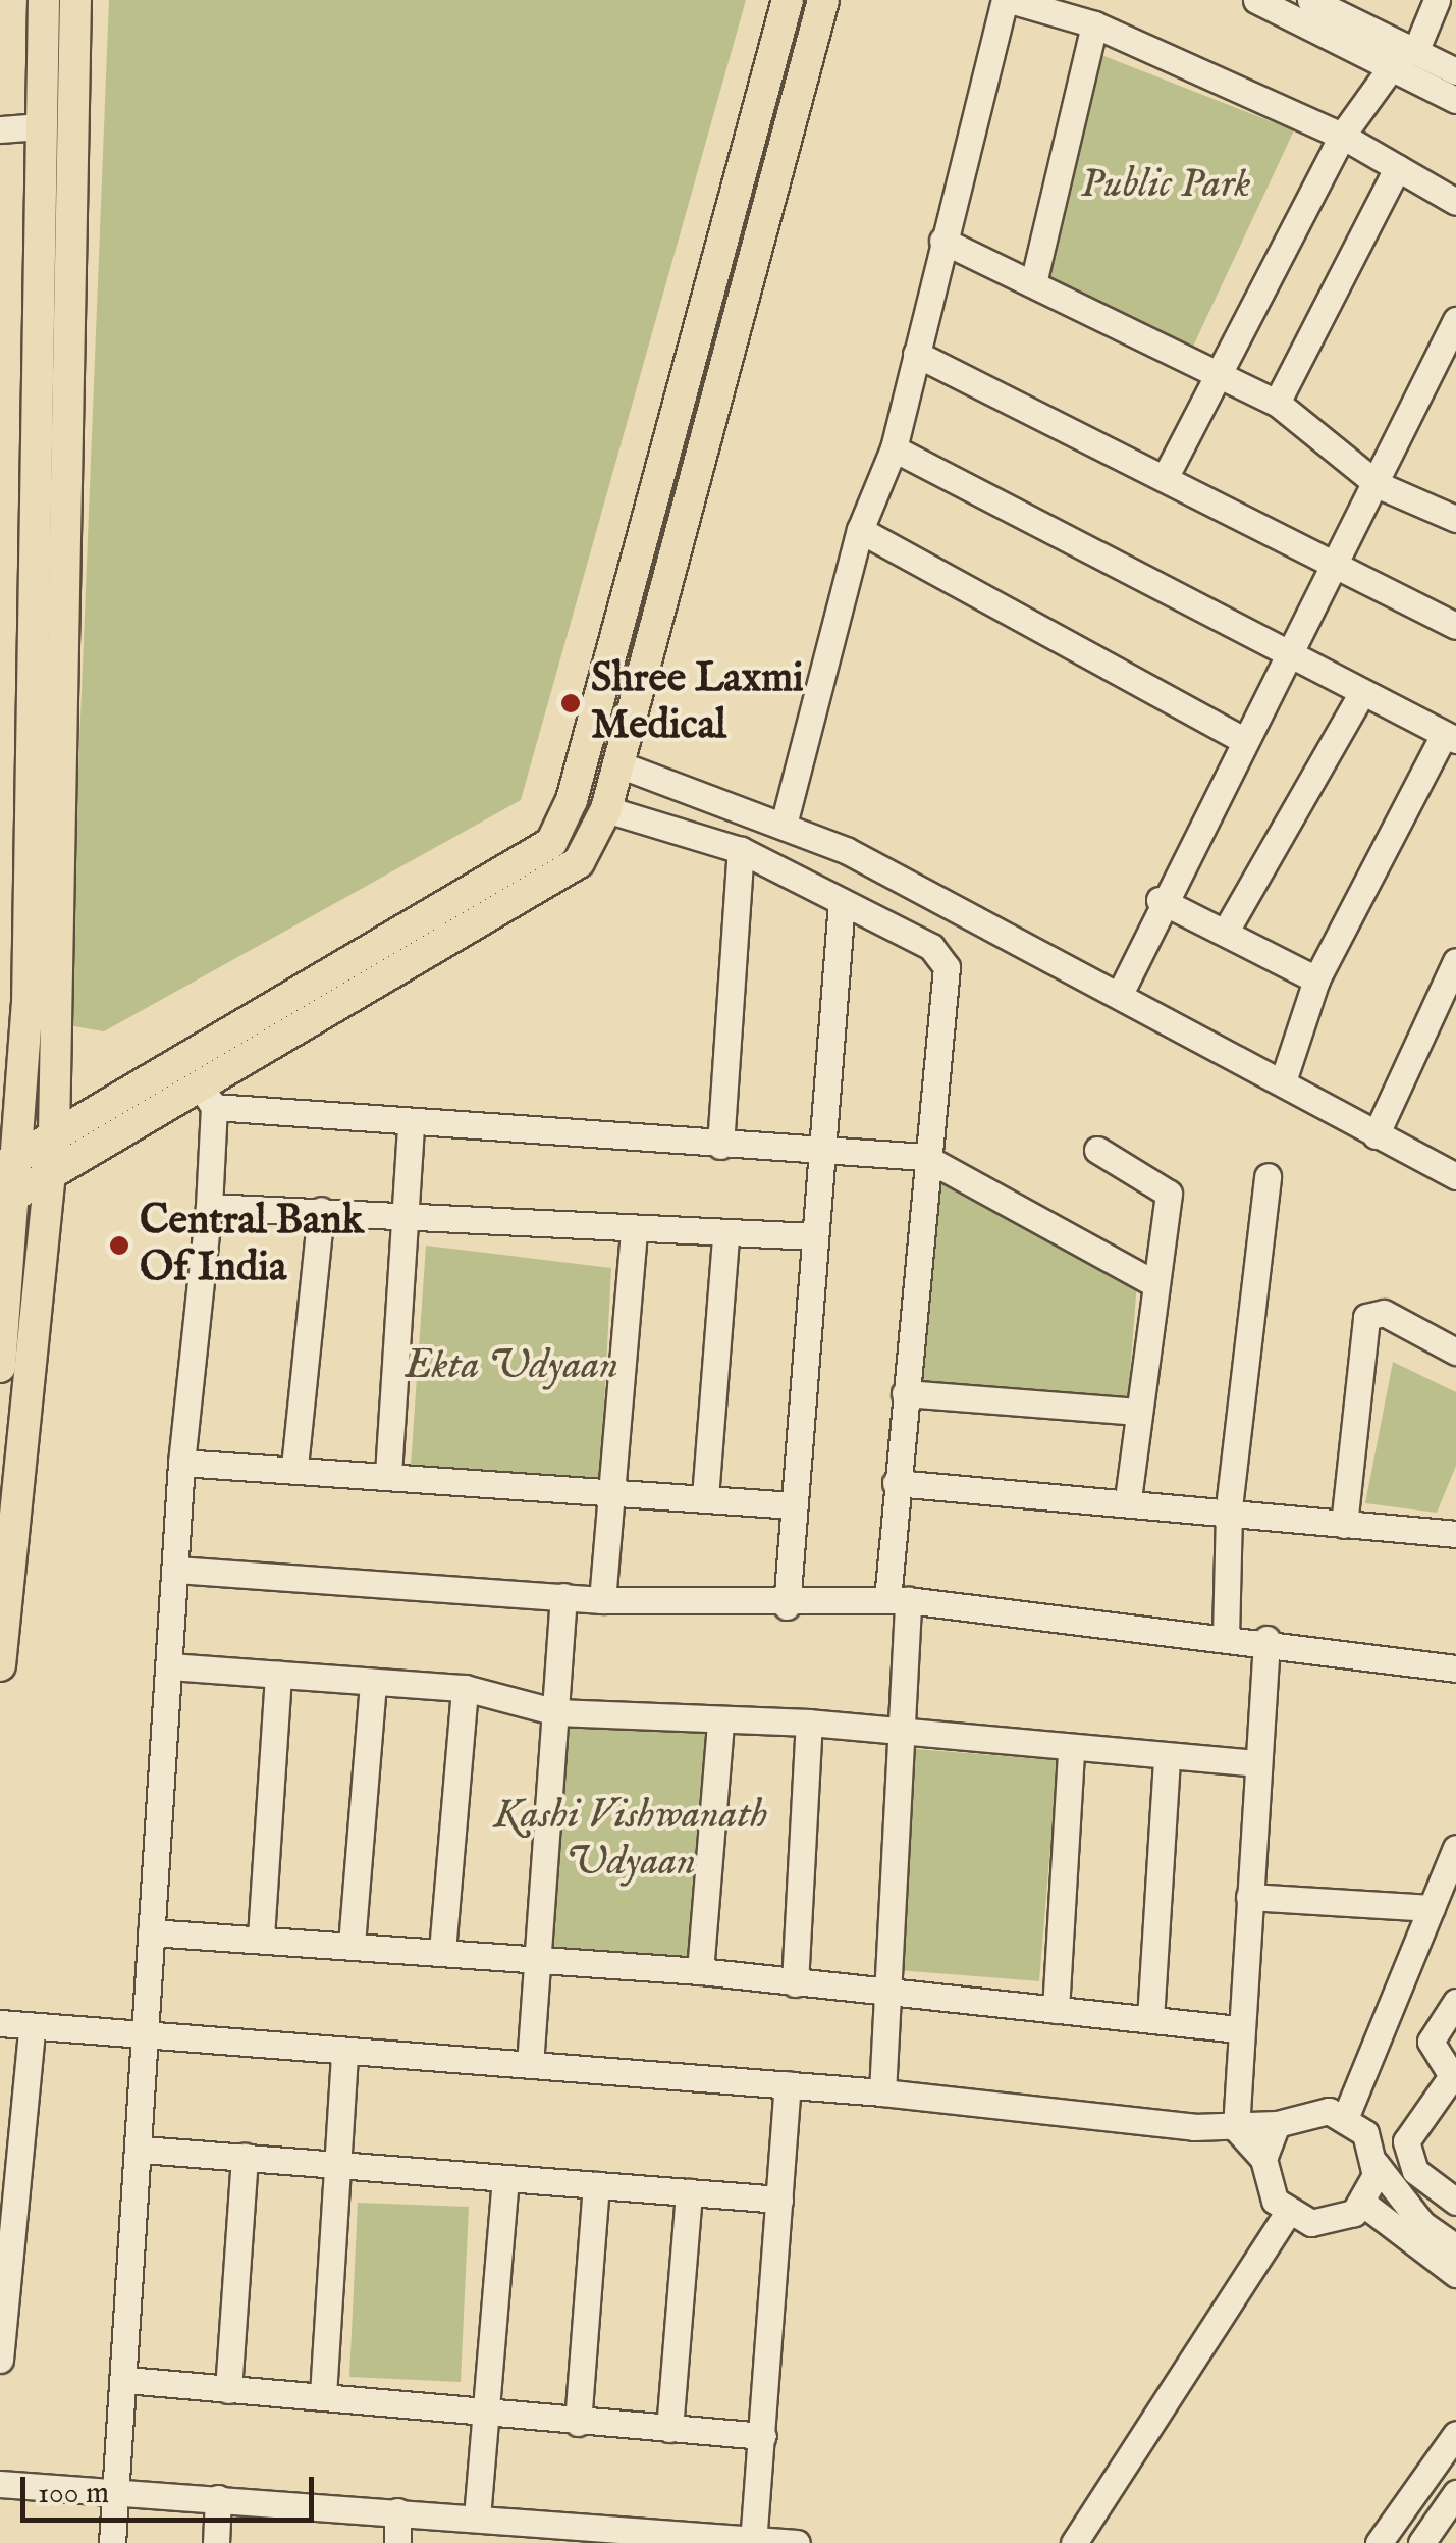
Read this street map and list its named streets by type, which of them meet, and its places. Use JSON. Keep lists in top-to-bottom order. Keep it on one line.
{"parks":["Public Park","Ekta Udyaan","Kashi Vishwanath Udyaan"],"places":["Shree Laxmi Medical","Central Bank Of India"],"scale_bar":"100 m"}
